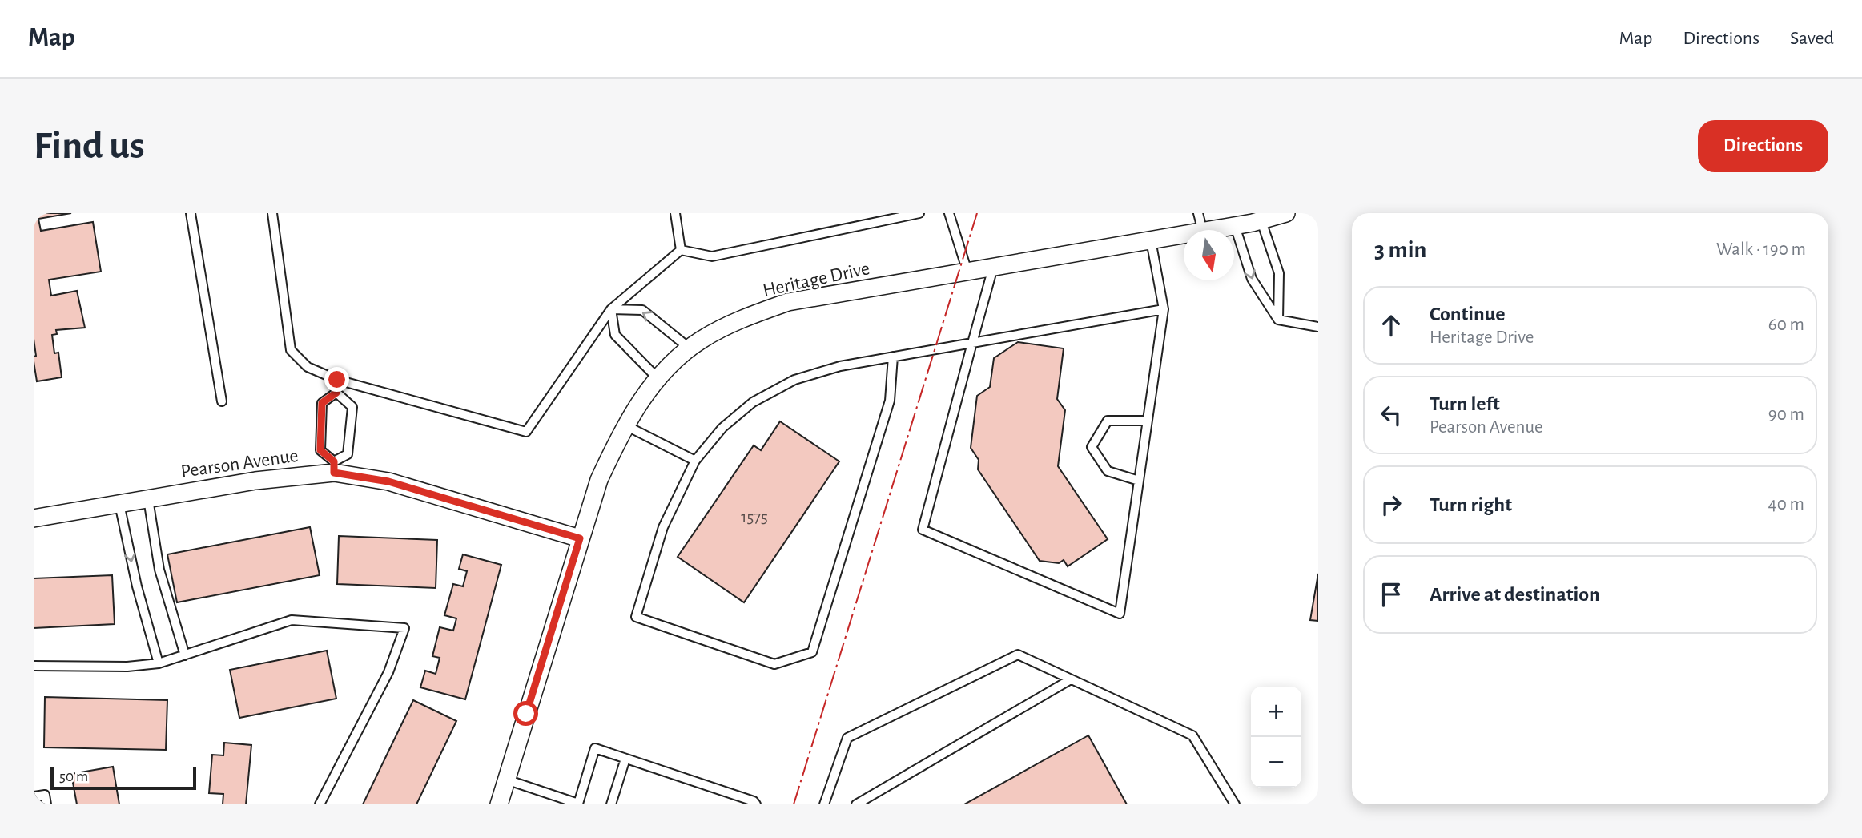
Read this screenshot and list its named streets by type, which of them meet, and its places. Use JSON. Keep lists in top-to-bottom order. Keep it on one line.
{"streets":{"street":["Heritage Drive","Pearson Avenue"]},"crossings":[["Heritage Drive","Pearson Avenue"]],"house_numbers":["1575"],"scale_bar":"50 m","north":"bottom","page":{"header":"Map","nav":["Map","Directions","Saved"],"buttons":"Directions","title":"Find us","heading":["3 min","Walk · 190 m"],"list":[["Continue","Heritage Drive","60 m"],["Turn left","Pearson Avenue","90 m"],["Turn right","40 m"],"Arrive at destination"],"map_buttons":["+","−"],"scale":"50 m"}}
